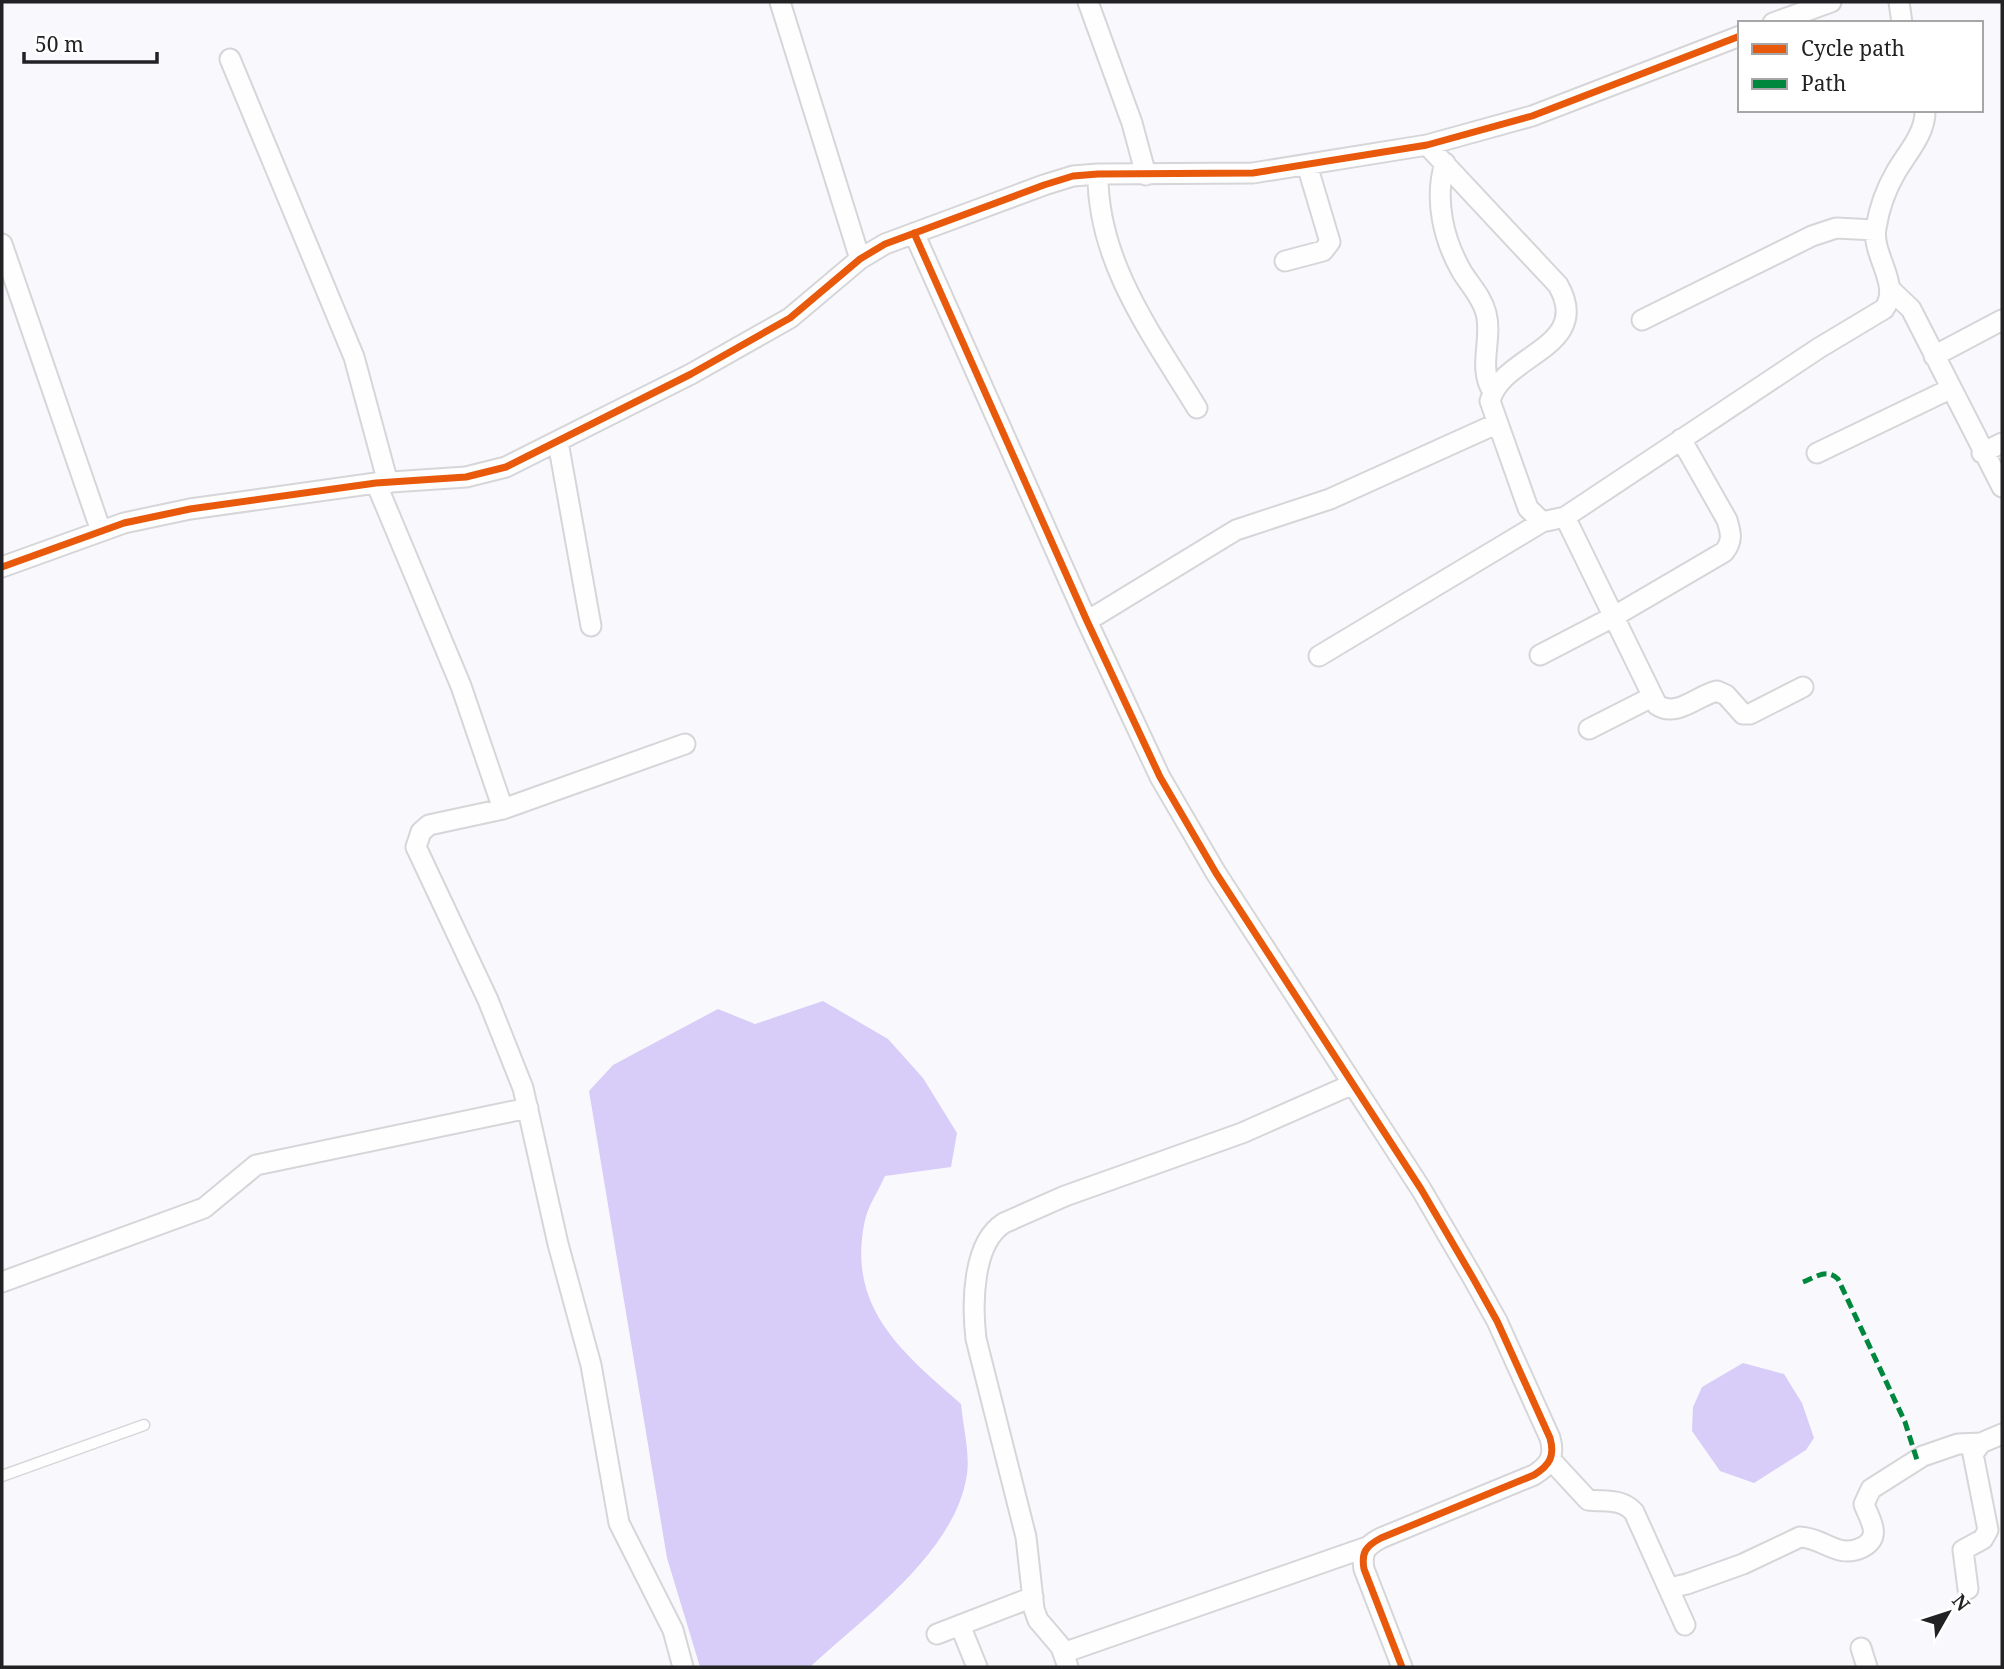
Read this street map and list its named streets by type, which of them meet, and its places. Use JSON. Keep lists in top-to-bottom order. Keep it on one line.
{"legend":["Cycle path","Path"],"scale_bar":"50 m","north":"top right"}
